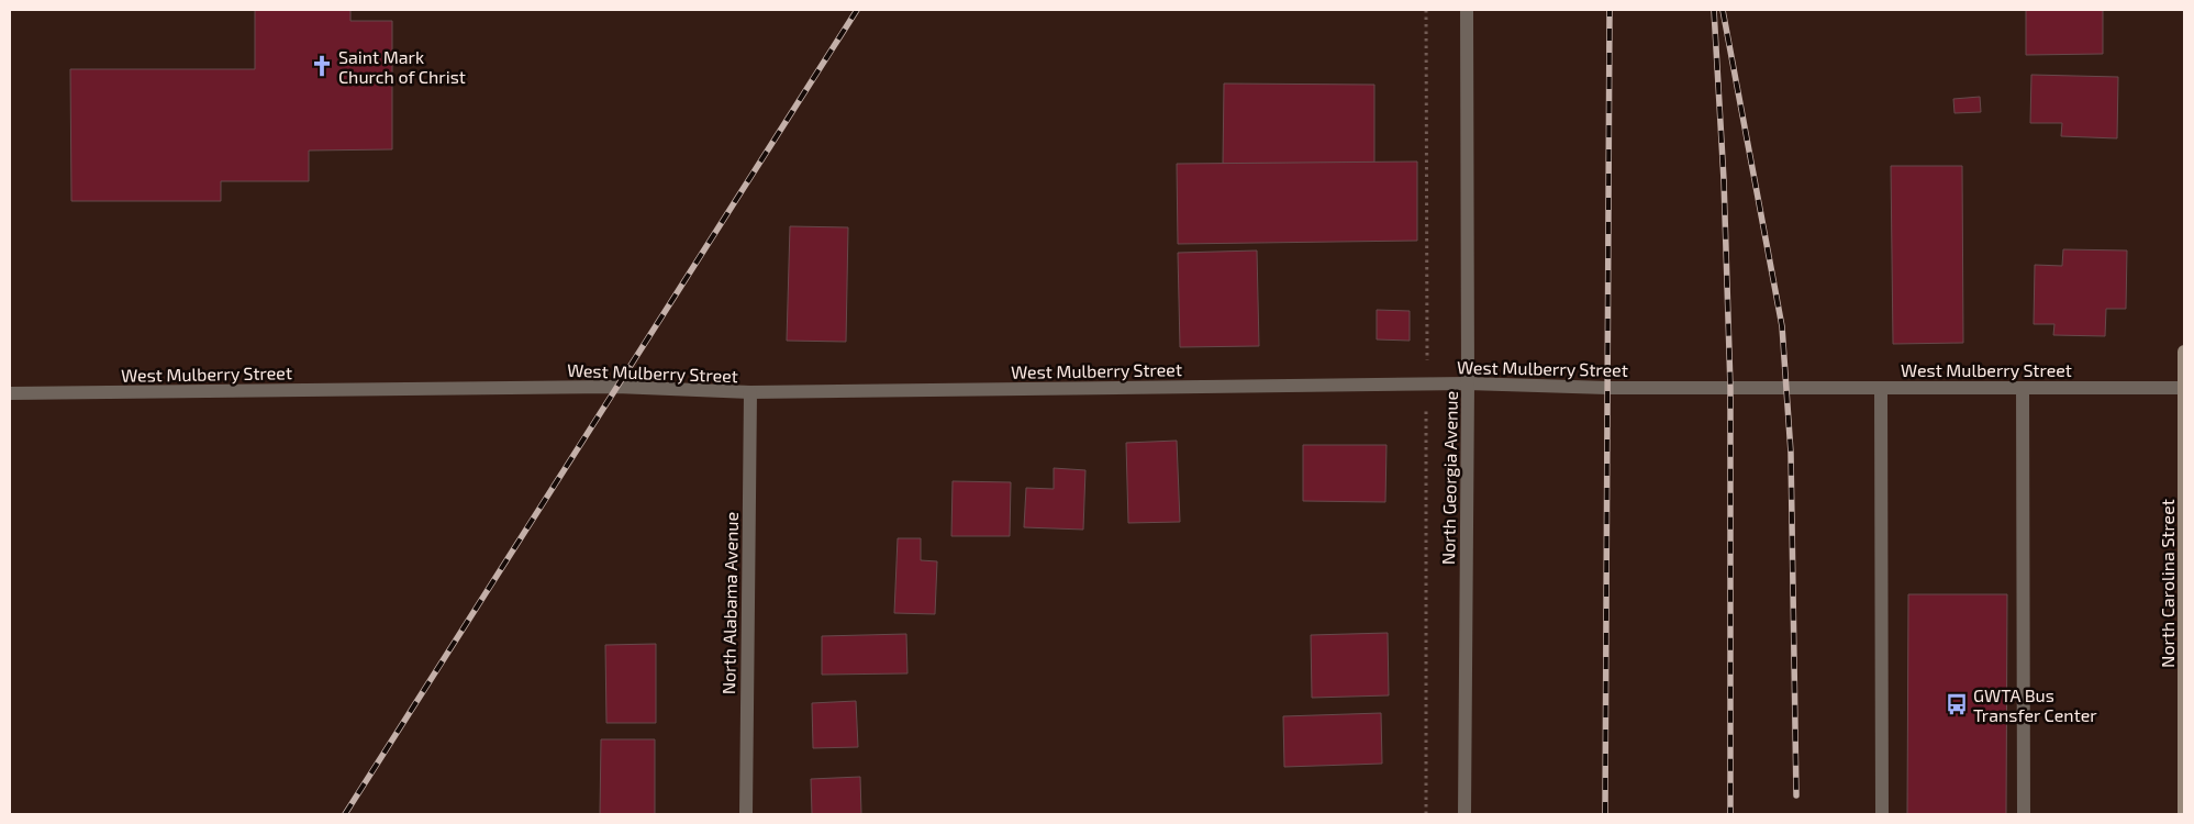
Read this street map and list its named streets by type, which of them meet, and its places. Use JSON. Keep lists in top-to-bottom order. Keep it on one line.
{"streets":{"street":["West Mulberry Street","North Georgia Avenue","North Carolina Street","North Alabama Avenue"]},"crossings":[["West Mulberry Street","North Georgia Avenue"],["West Mulberry Street","North Carolina Street"],["West Mulberry Street","North Alabama Avenue"]],"places":{"church":["Saint Mark Church of Christ"],"bus stop":["GWTA Bus Transfer Center"]}}
